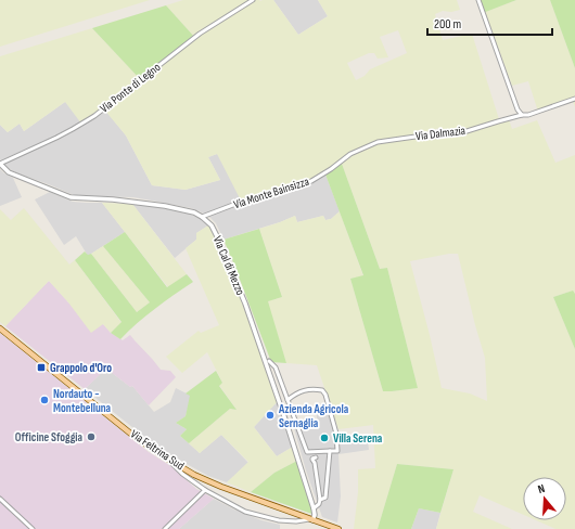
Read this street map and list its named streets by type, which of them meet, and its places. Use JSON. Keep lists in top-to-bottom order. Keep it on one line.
{"streets":{"main road":["Via Feltrina Sud"],"street":["Via Ponte di Legno","Via Dalmazia","Via Monte Bainsizza","Via Cal di Mezzo"]},"crossings":[["Via Dalmazia","Via Monte Bainsizza"],["Via Monte Bainsizza","Via Cal di Mezzo"],["Via Cal di Mezzo","Via Feltrina Sud"]],"places":{"transit":["Grappolo d'Oro"],"other":["Nordauto - Montebelluna","Azienda Agricola Sernaglia","Officine Sfoggia","Villa Serena"]},"scale_bar":"200 m","north":"top"}
